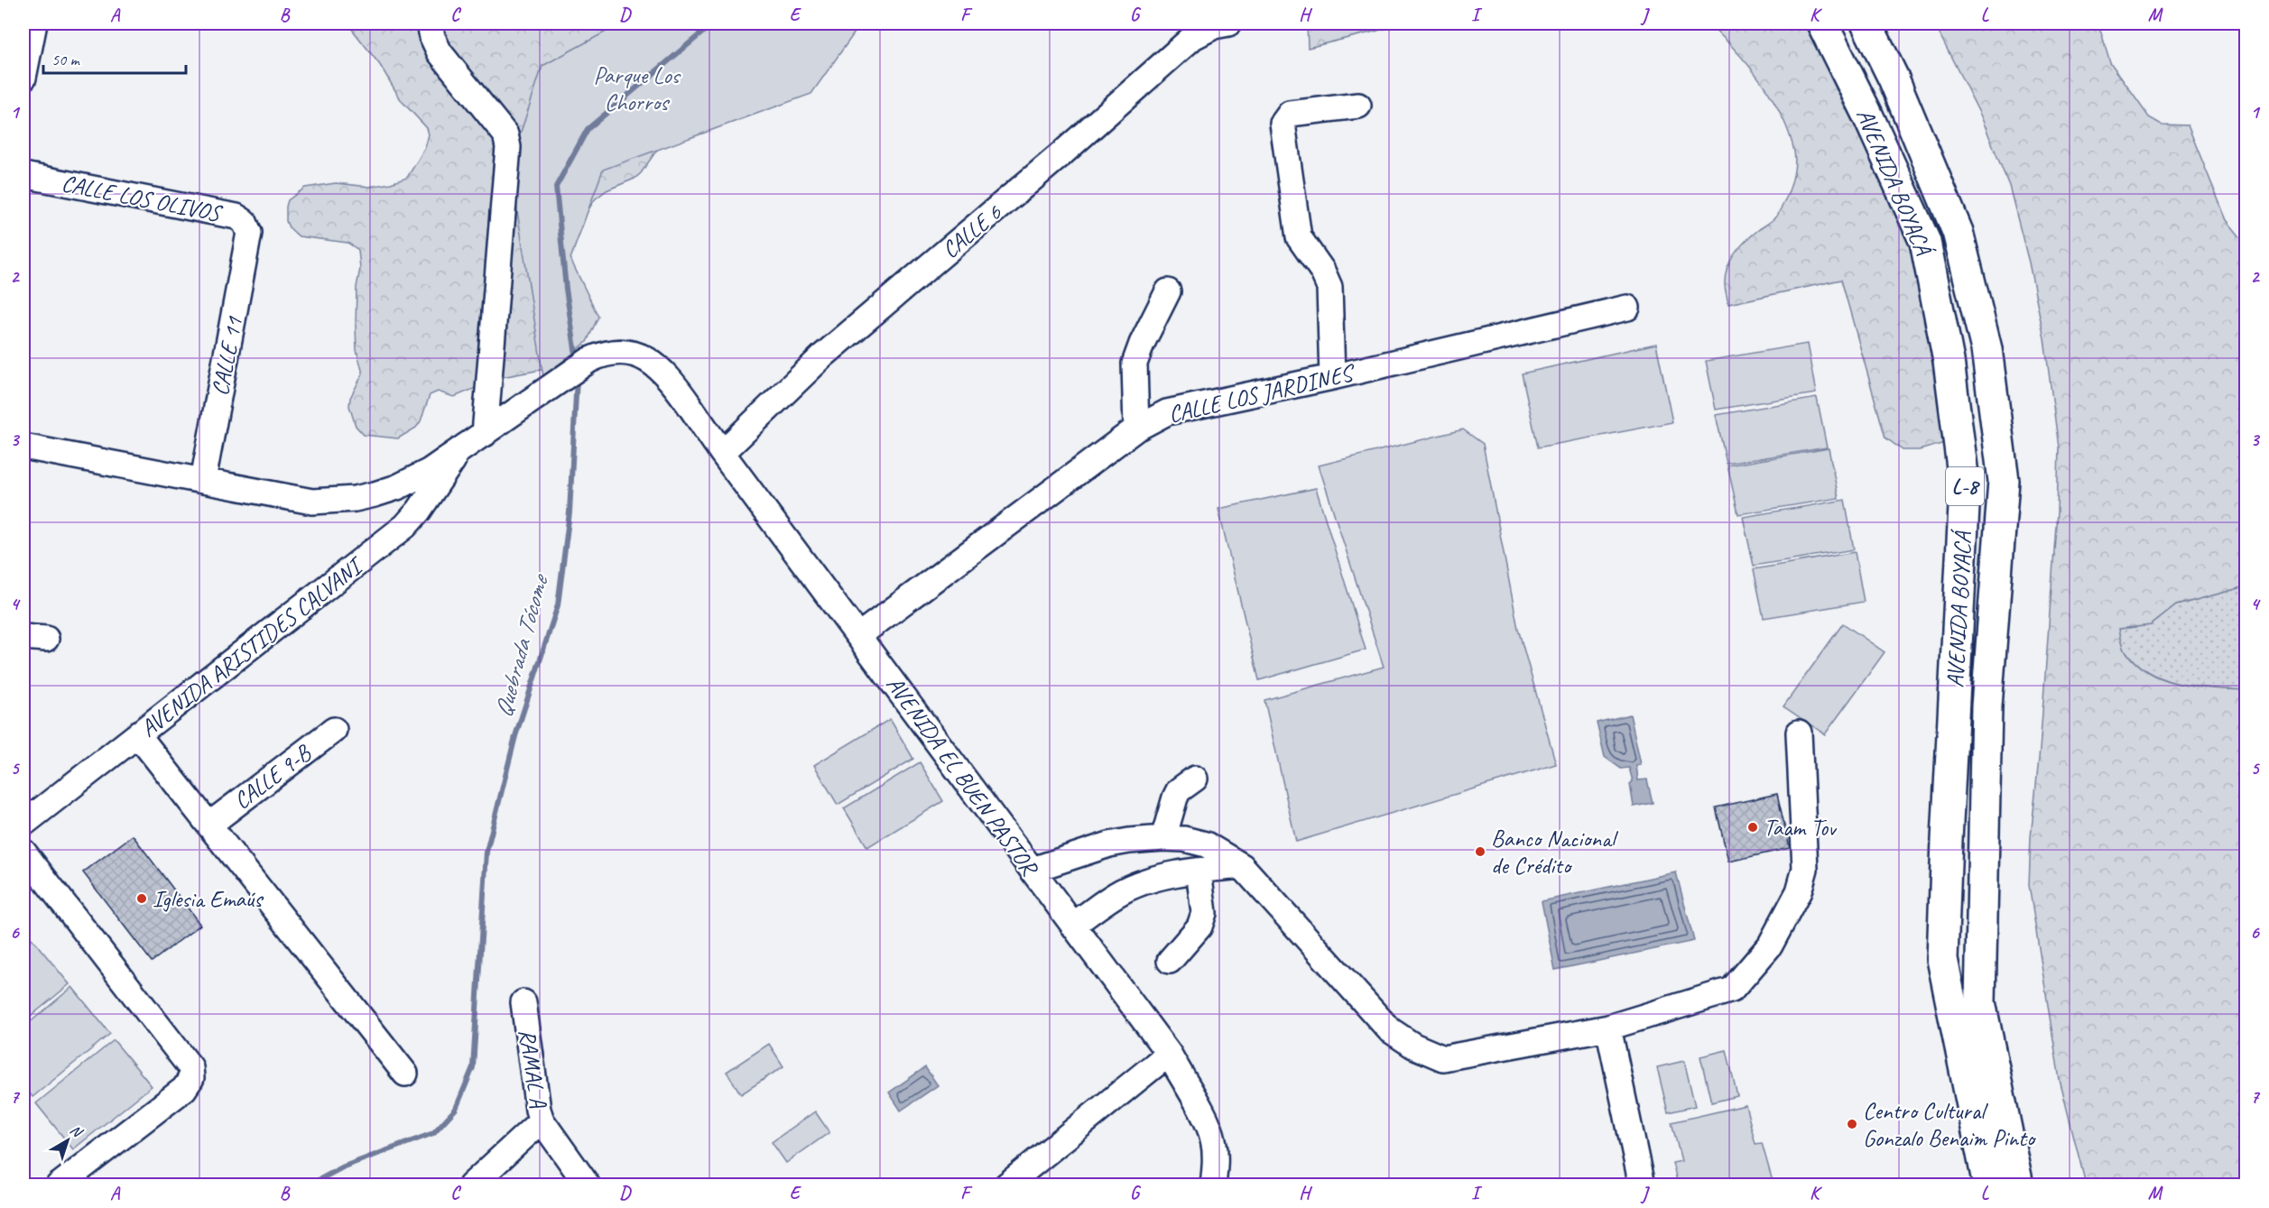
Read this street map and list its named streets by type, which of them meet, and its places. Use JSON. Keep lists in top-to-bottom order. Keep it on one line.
{"streets":{"highway":["AVENIDA BOYACÁ","L-8"],"street":["CALLE LOS OLIVOS","CALLE 6","CALLE 11","CALLE LOS JARDINES","AVENIDA ARISTIDES CALVANI","AVENIDA EL BUEN PASTOR","CALLE 9-B","RAMAL A"]},"crossings":[["CALLE LOS OLIVOS","CALLE 11"],["CALLE 6","AVENIDA EL BUEN PASTOR"],["CALLE 11","AVENIDA EL BUEN PASTOR"],["CALLE LOS JARDINES","AVENIDA EL BUEN PASTOR"],["AVENIDA ARISTIDES CALVANI","AVENIDA EL BUEN PASTOR"]],"water":["Quebrada Tócome"],"parks":["Parque Los Chorros"],"places":["Taam Tov","Banco Nacional de Crédito","Iglesia Emaús","Centro Cultural Gonzalo Benaim Pinto"],"scale_bar":"50 m","north":"top right","grid":{"columns":["A","B","C","D","E","F","G","H","I","J","K","L","M"],"rows":["1","2","3","4","5","6","7"]}}
